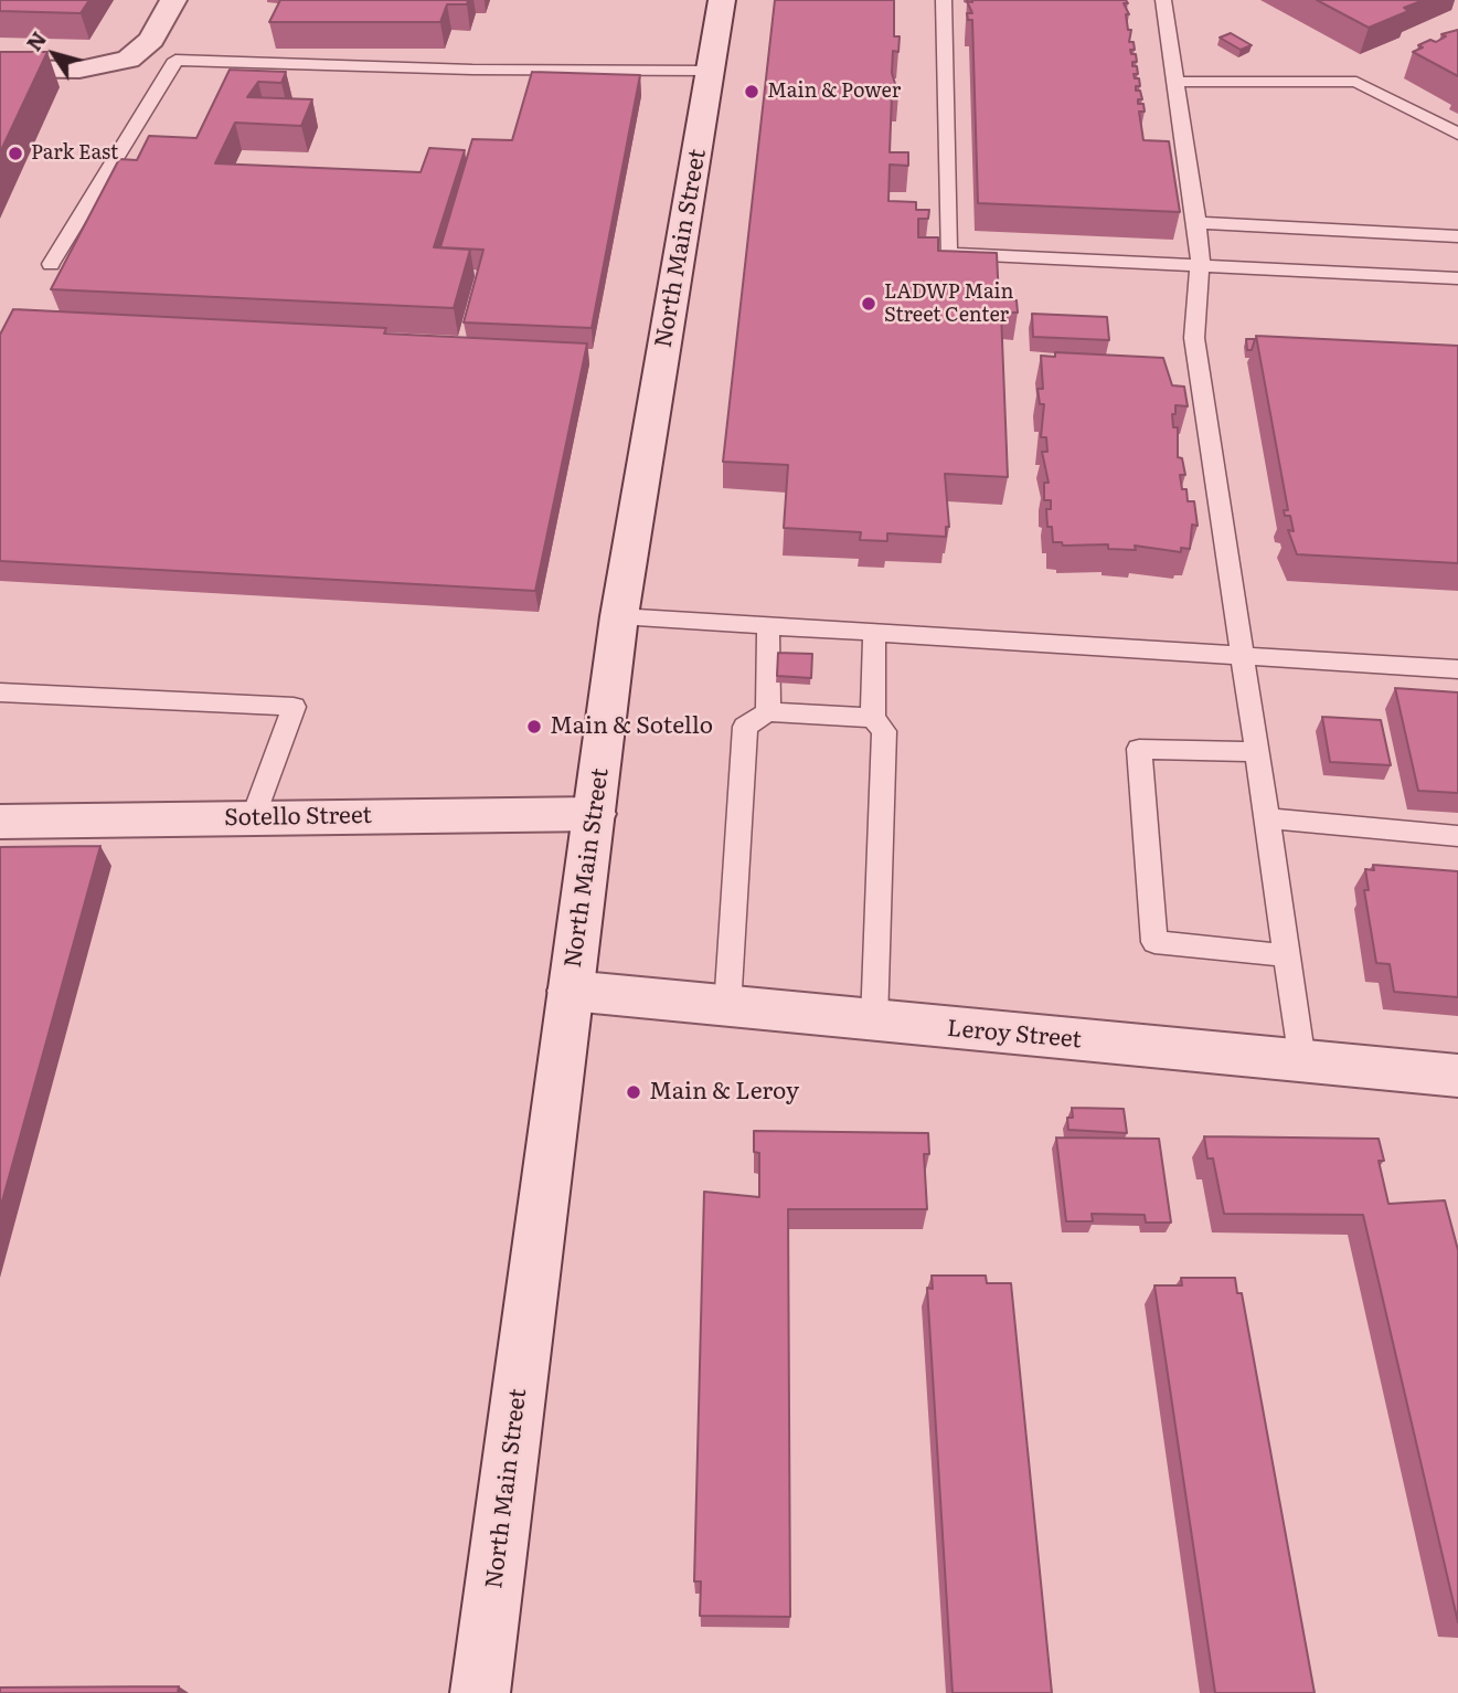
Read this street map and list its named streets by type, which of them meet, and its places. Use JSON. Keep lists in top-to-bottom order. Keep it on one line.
{"streets":{"main road":["North Main Street","Sotello Street","Leroy Street"]},"crossings":[["North Main Street","Sotello Street"],["North Main Street","Leroy Street"]],"places":["Main & Power","Park East","LADWP Main Street Center","Main & Sotello","Main & Leroy"],"north":"top left"}
